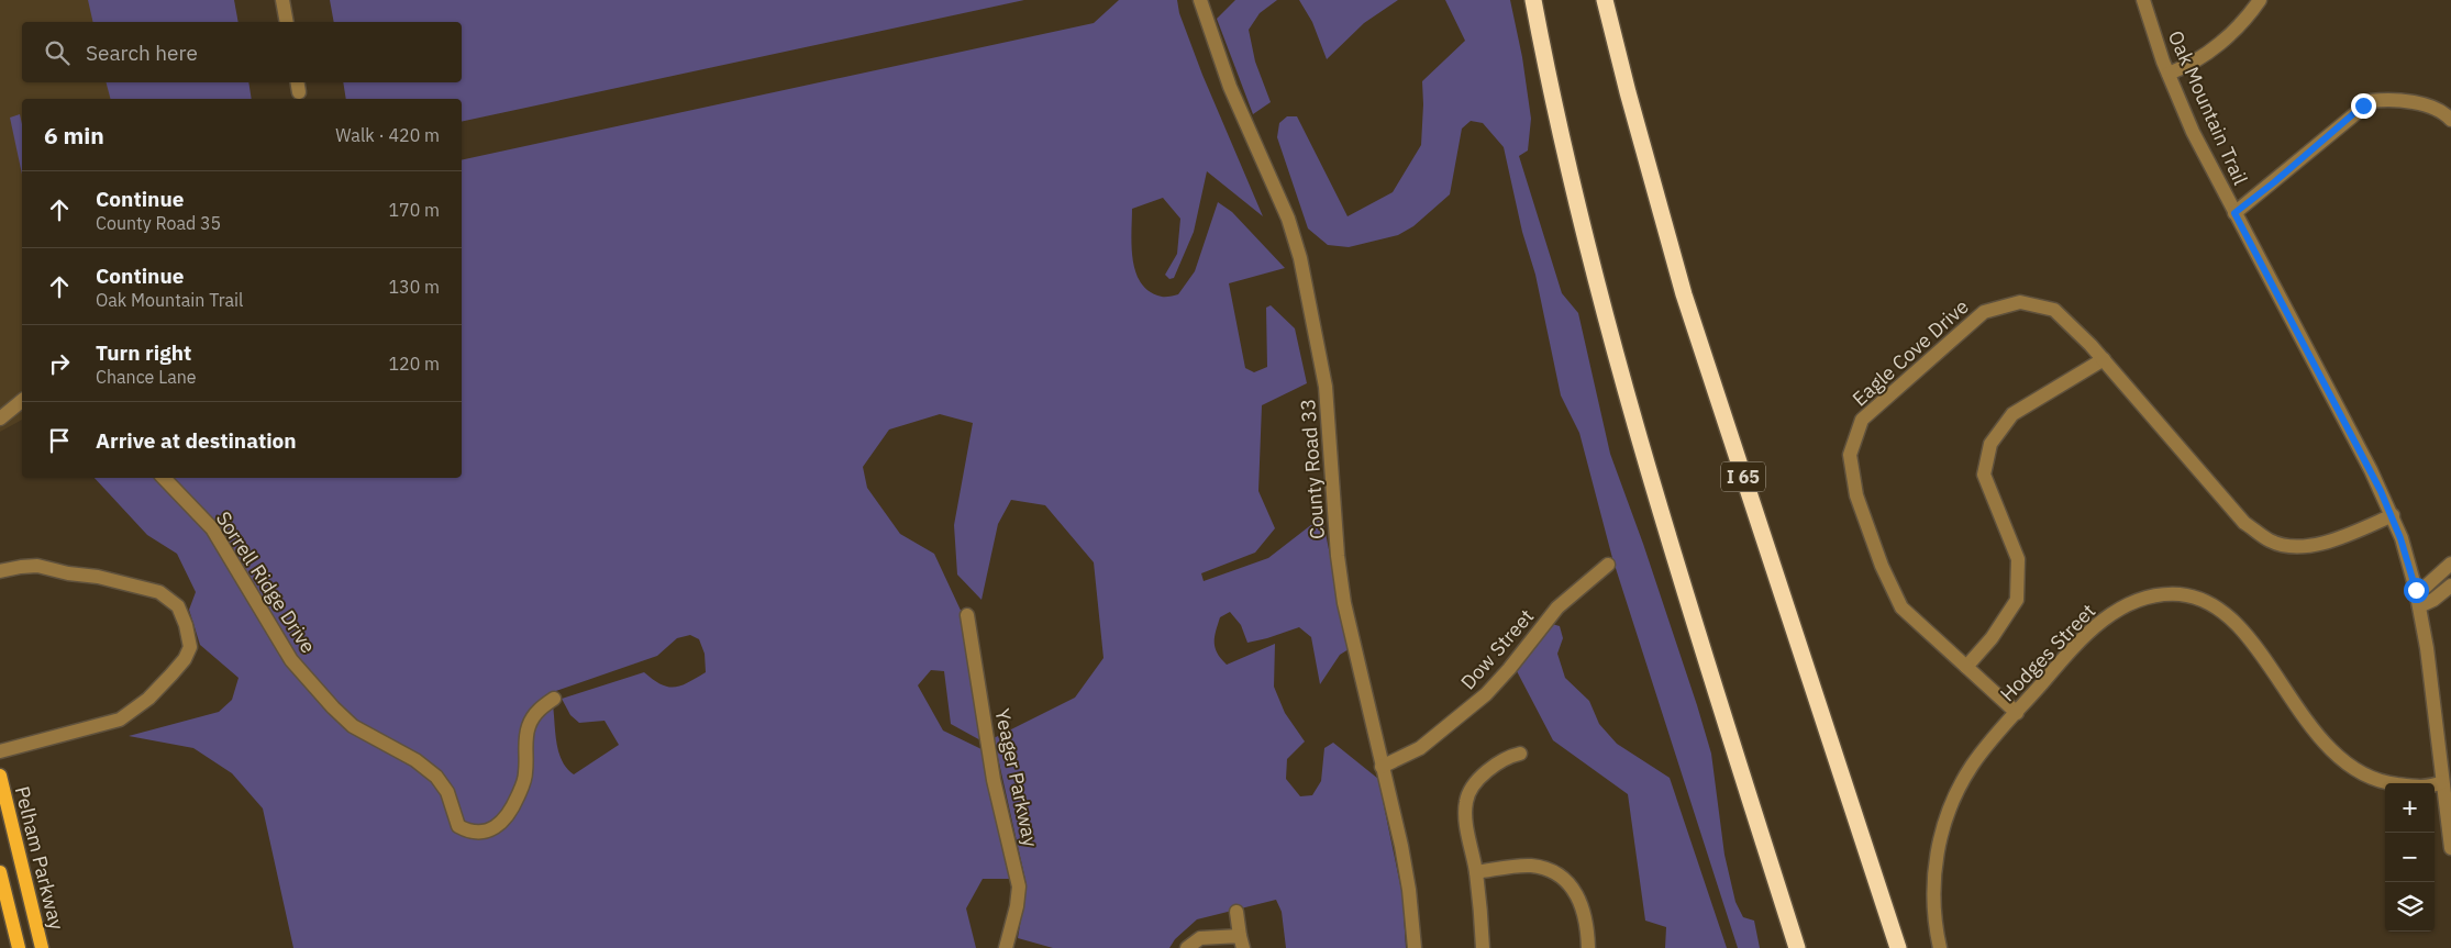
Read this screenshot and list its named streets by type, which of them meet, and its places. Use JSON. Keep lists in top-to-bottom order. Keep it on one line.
{"streets":{"highway":["I 65"],"main road":["Pelham Parkway"],"street":["Oak Mountain Trail","Eagle Cove Drive","County Road 33","Sorrell Ridge Drive","Dow Street","Hodges Street","Yeager Parkway"]},"crossings":[["Oak Mountain Trail","Eagle Cove Drive"],["Oak Mountain Trail","Hodges Street"],["Eagle Cove Drive","Hodges Street"],["County Road 33","Dow Street"]],"page":{"search":"Search here","heading":["6 min","Walk · 420 m"],"list":[["Continue","County Road 35","170 m"],["Continue","Oak Mountain Trail","130 m"],["Turn right","Chance Lane","120 m"],"Arrive at destination"],"map_buttons":["+","−"]}}
